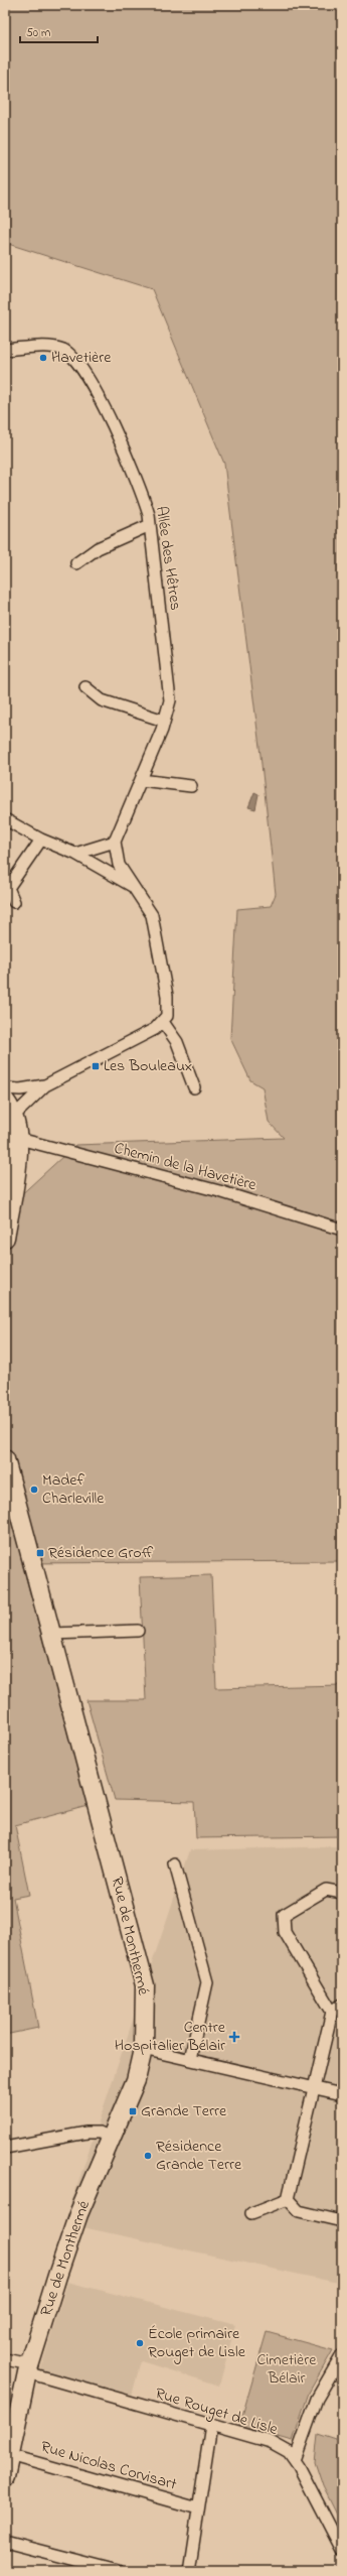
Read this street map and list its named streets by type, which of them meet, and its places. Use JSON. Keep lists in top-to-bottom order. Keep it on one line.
{"streets":{"main road":["Rue de Monthermé"],"street":["Allée des Hêtres","Chemin de la Havetière","Rue Rouget de Lisle","Rue Nicolas Corvisart"]},"crossings":[["Rue de Monthermé","Rue Rouget de Lisle"],["Rue de Monthermé","Rue Nicolas Corvisart"]],"parks":["Cimetière Bélair"],"places":{"other":["Havetière","Madef Charleville","Résidence Grande Terre","École primaire Rouget de Lisle"],"transit":["Les Bouleaux","Résidence Groff","Grande Terre"],"health":["Centre Hospitalier Bélair"]},"scale_bar":"50 m"}
